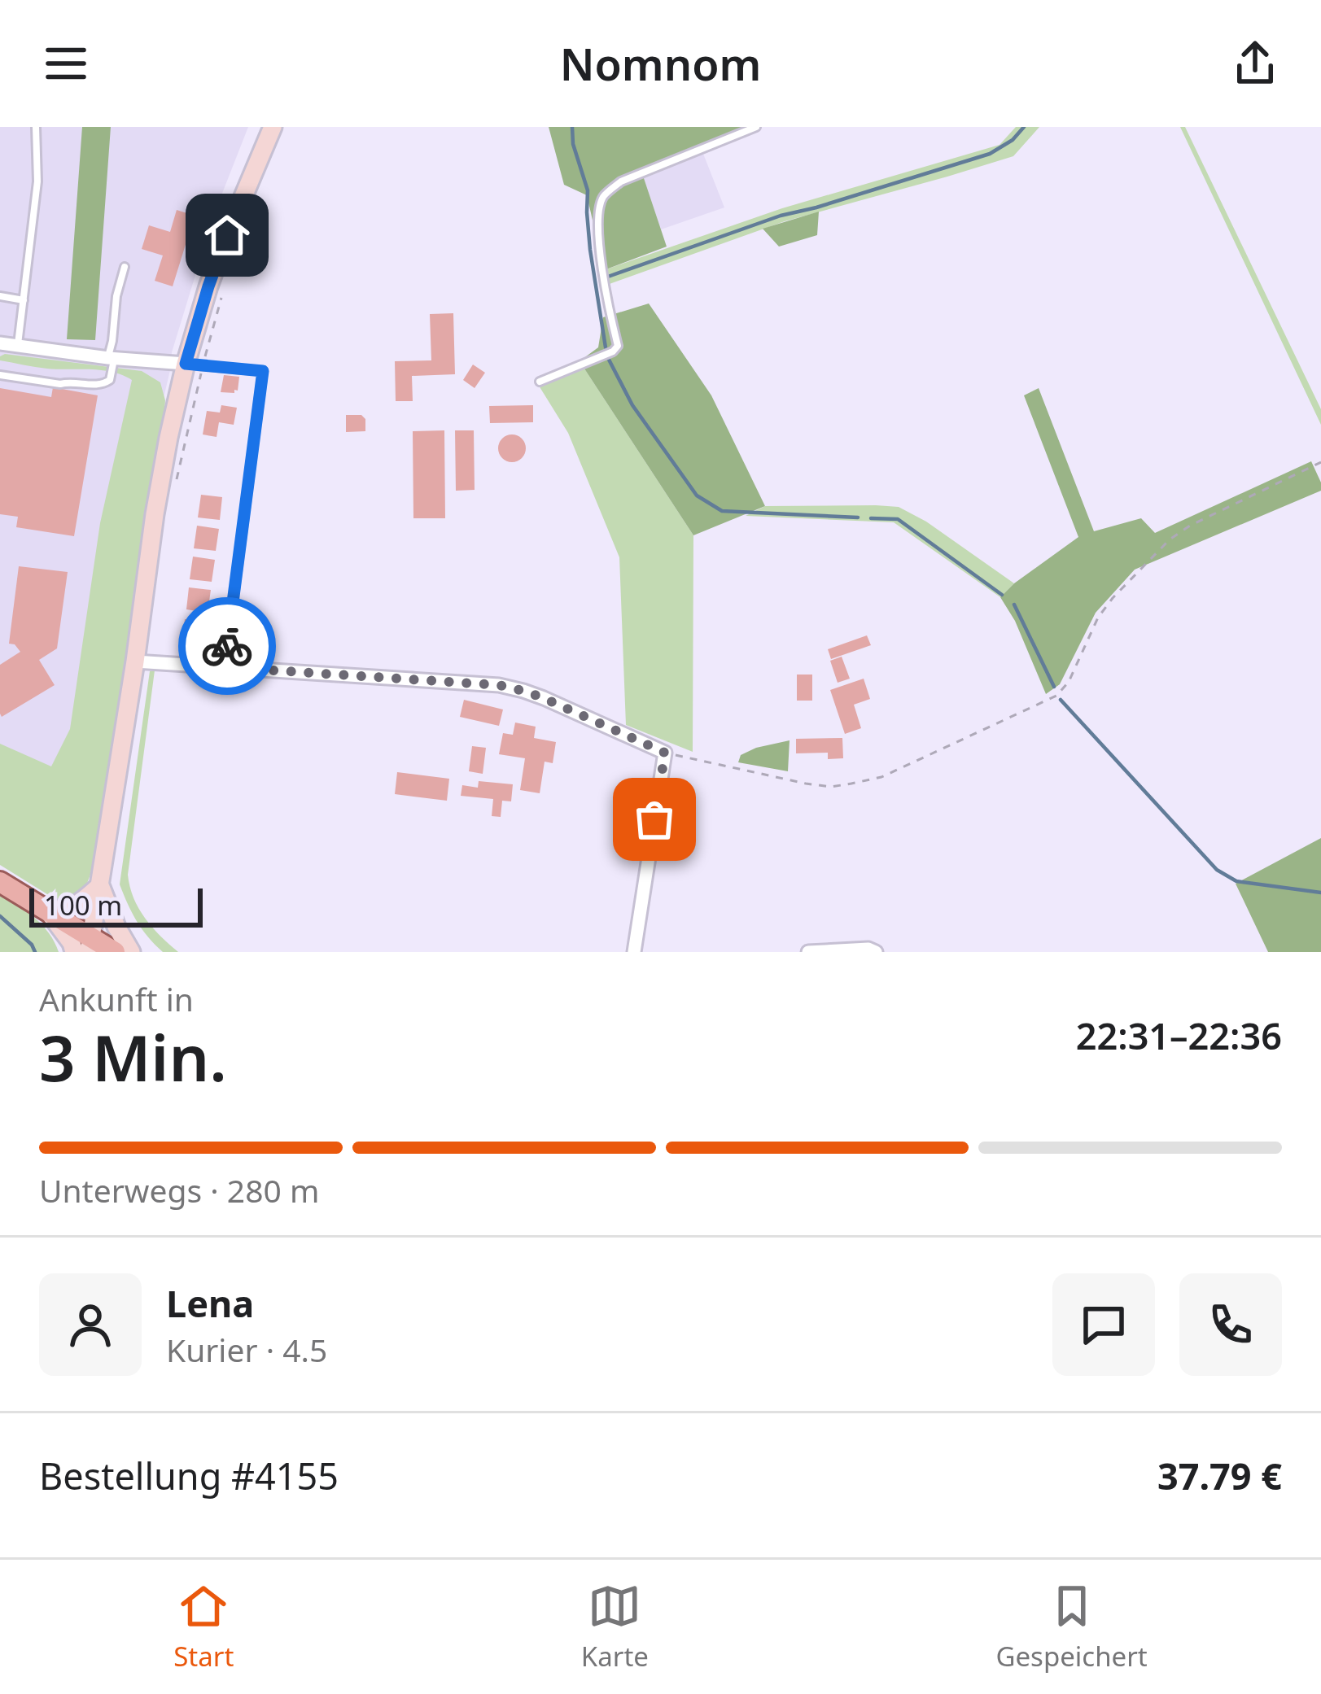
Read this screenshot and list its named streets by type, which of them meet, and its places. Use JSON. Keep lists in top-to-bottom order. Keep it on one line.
{"scale_bar":"100 m","page":{"header":"Nomnom","scale":"100 m","heading":["3 Min.","Ankunft in","22:31–22:36"],"panel":["Lena","Kurier · 4.5","Bestellung #4155","37.79 €"],"bar":"Unterwegs · 280 m","tabs":["Start","Karte","Gespeichert"]}}
